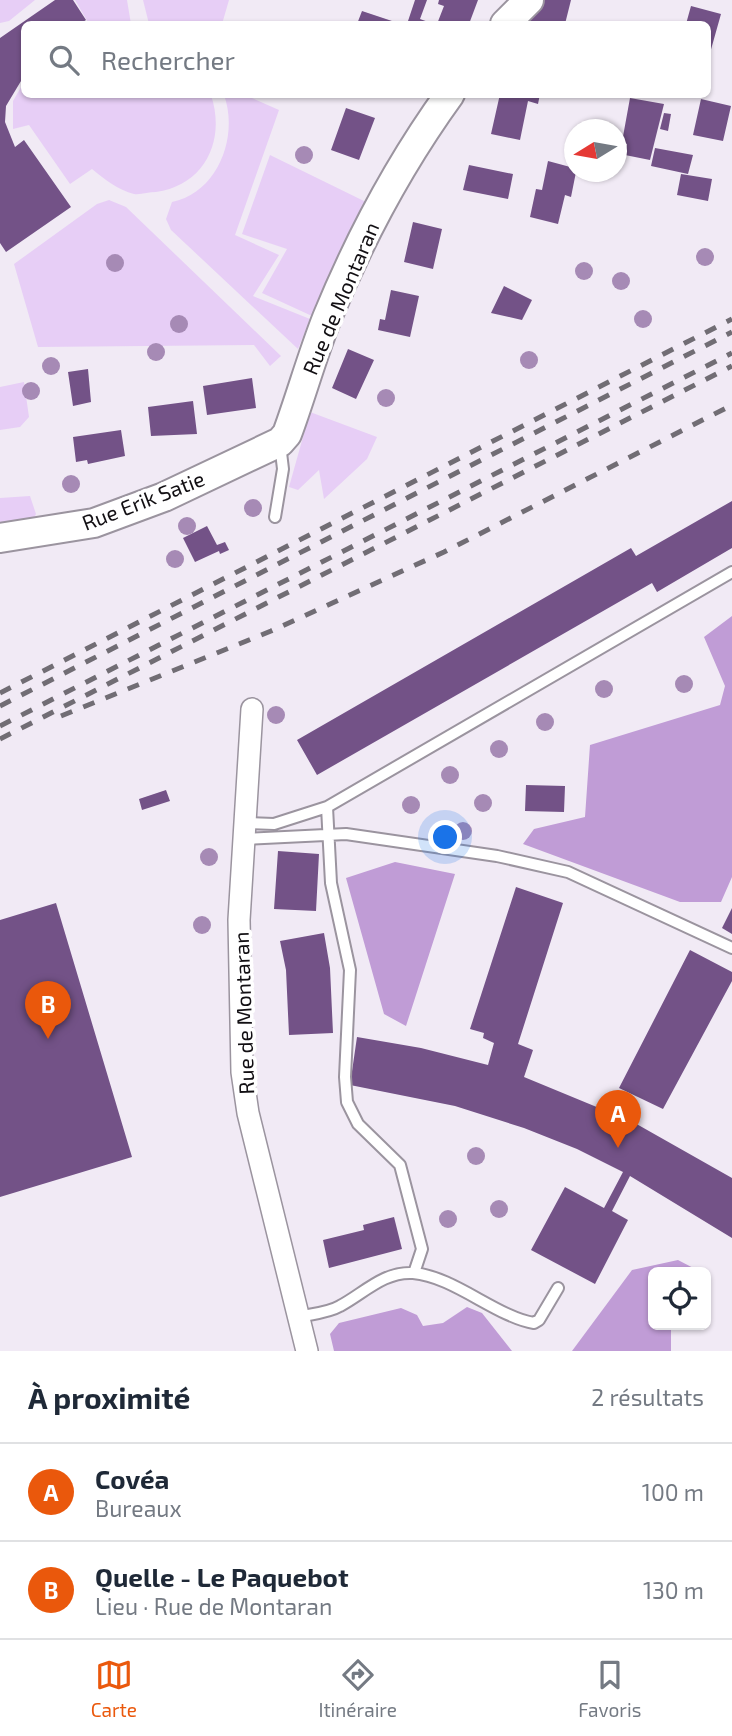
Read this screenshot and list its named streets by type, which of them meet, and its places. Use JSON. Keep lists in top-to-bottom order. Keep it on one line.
{"streets":{"street":["Rue de Montaran","Rue Erik Satie"]},"crossings":[["Rue de Montaran","Rue Erik Satie"]],"north":"left","page":{"search":"Rechercher","pins":["B","A"],"heading":["À proximité","2 résultats"],"list":[{"mark":"A","name":"Covéa","note":"Bureaux","value":"100 m"},{"mark":"B","name":"Quelle - Le Paquebot","note":"Lieu · Rue de Montaran","value":"130 m"}],"nav":["Carte","Itinéraire","Favoris"]}}
